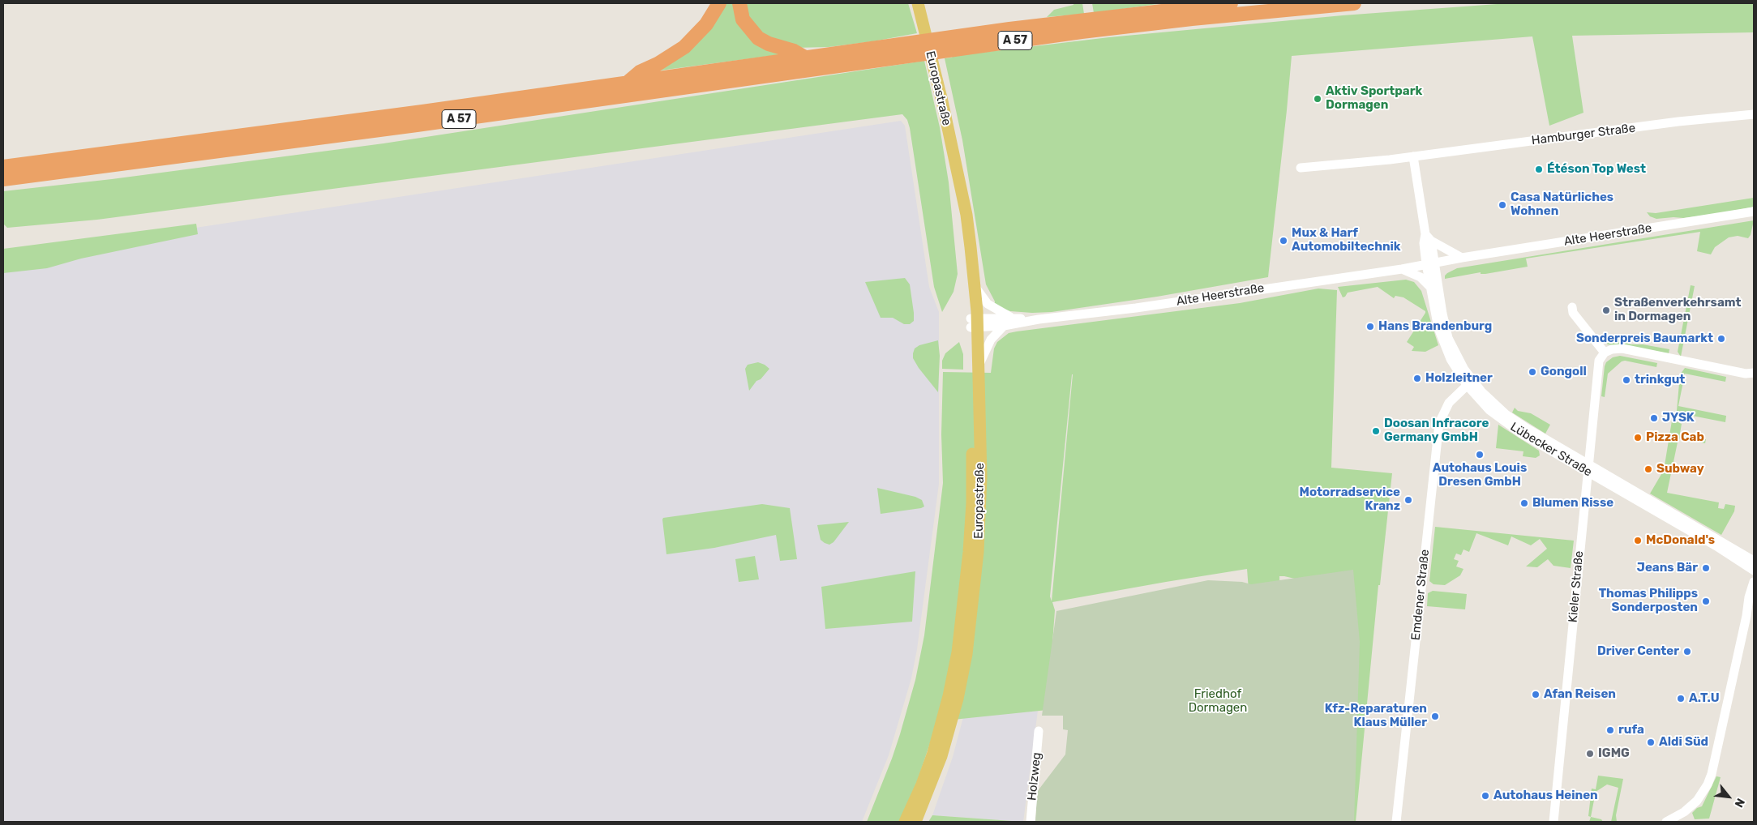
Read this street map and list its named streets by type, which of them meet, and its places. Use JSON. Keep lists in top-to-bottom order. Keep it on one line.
{"streets":{"highway":["A 57"],"main road":["Europastraße"],"street":["Hamburger Straße","Alte Heerstraße","Lübecker Straße","Kieler Straße","Emdener Straße","Holzweg"]},"crossings":[["Europastraße","Alte Heerstraße"],["Alte Heerstraße","Lübecker Straße"],["Lübecker Straße","Kieler Straße"],["Lübecker Straße","Emdener Straße"]],"parks":["Friedhof Dormagen"],"places":["Aktiv Sportpark Dormagen","Étéson Top West","Casa Natürliches Wohnen","Mux & Harf Automobiltechnik","Straßenverkehrsamt in Dormagen","Hans Brandenburg","Sonderpreis Baumarkt","Gongoll","Holzleitner","trinkgut","JYSK","Doosan Infracore Germany GmbH","Pizza Cab","Autohaus Louis Dresen GmbH","Subway","Motorradservice Kranz","Blumen Risse","McDonald's","Jeans Bär","Thomas Philipps Sonderposten","Driver Center","Afan Reisen","A.T.U","Kfz-Reparaturen Klaus Müller","rufa","Aldi Süd","IGMG","Autohaus Heinen"],"north":"bottom right"}
